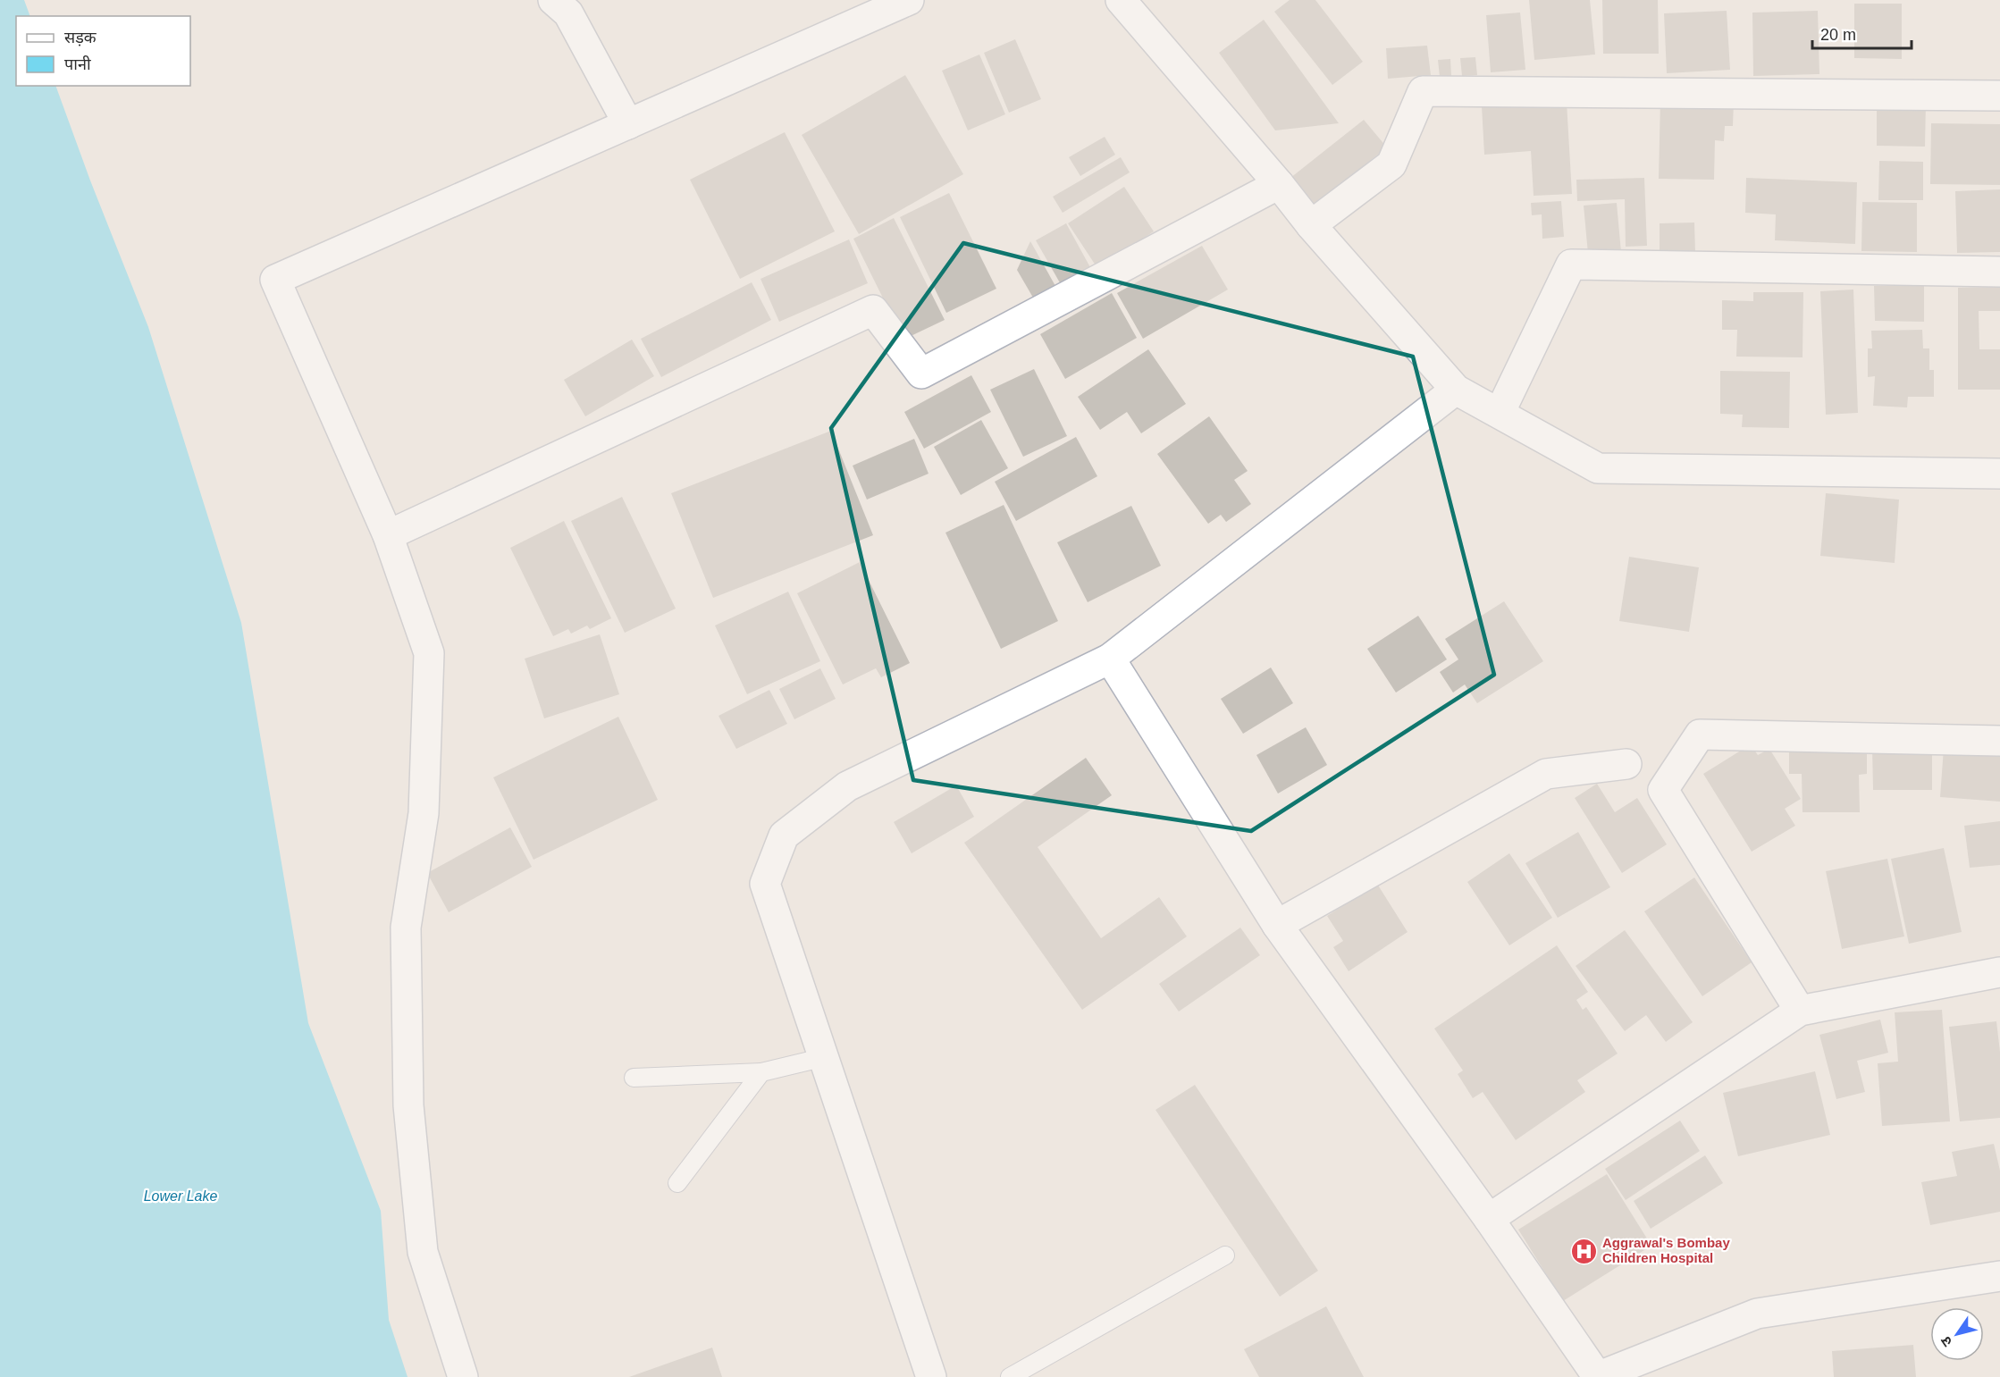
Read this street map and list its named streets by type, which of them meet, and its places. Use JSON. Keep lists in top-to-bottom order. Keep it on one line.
{"water":["Lower Lake"],"places":{"hospital":["Aggrawal's Bombay Children Hospital"]},"legend":["सड़क","पानी"],"scale_bar":"20 m","north":"bottom left"}
